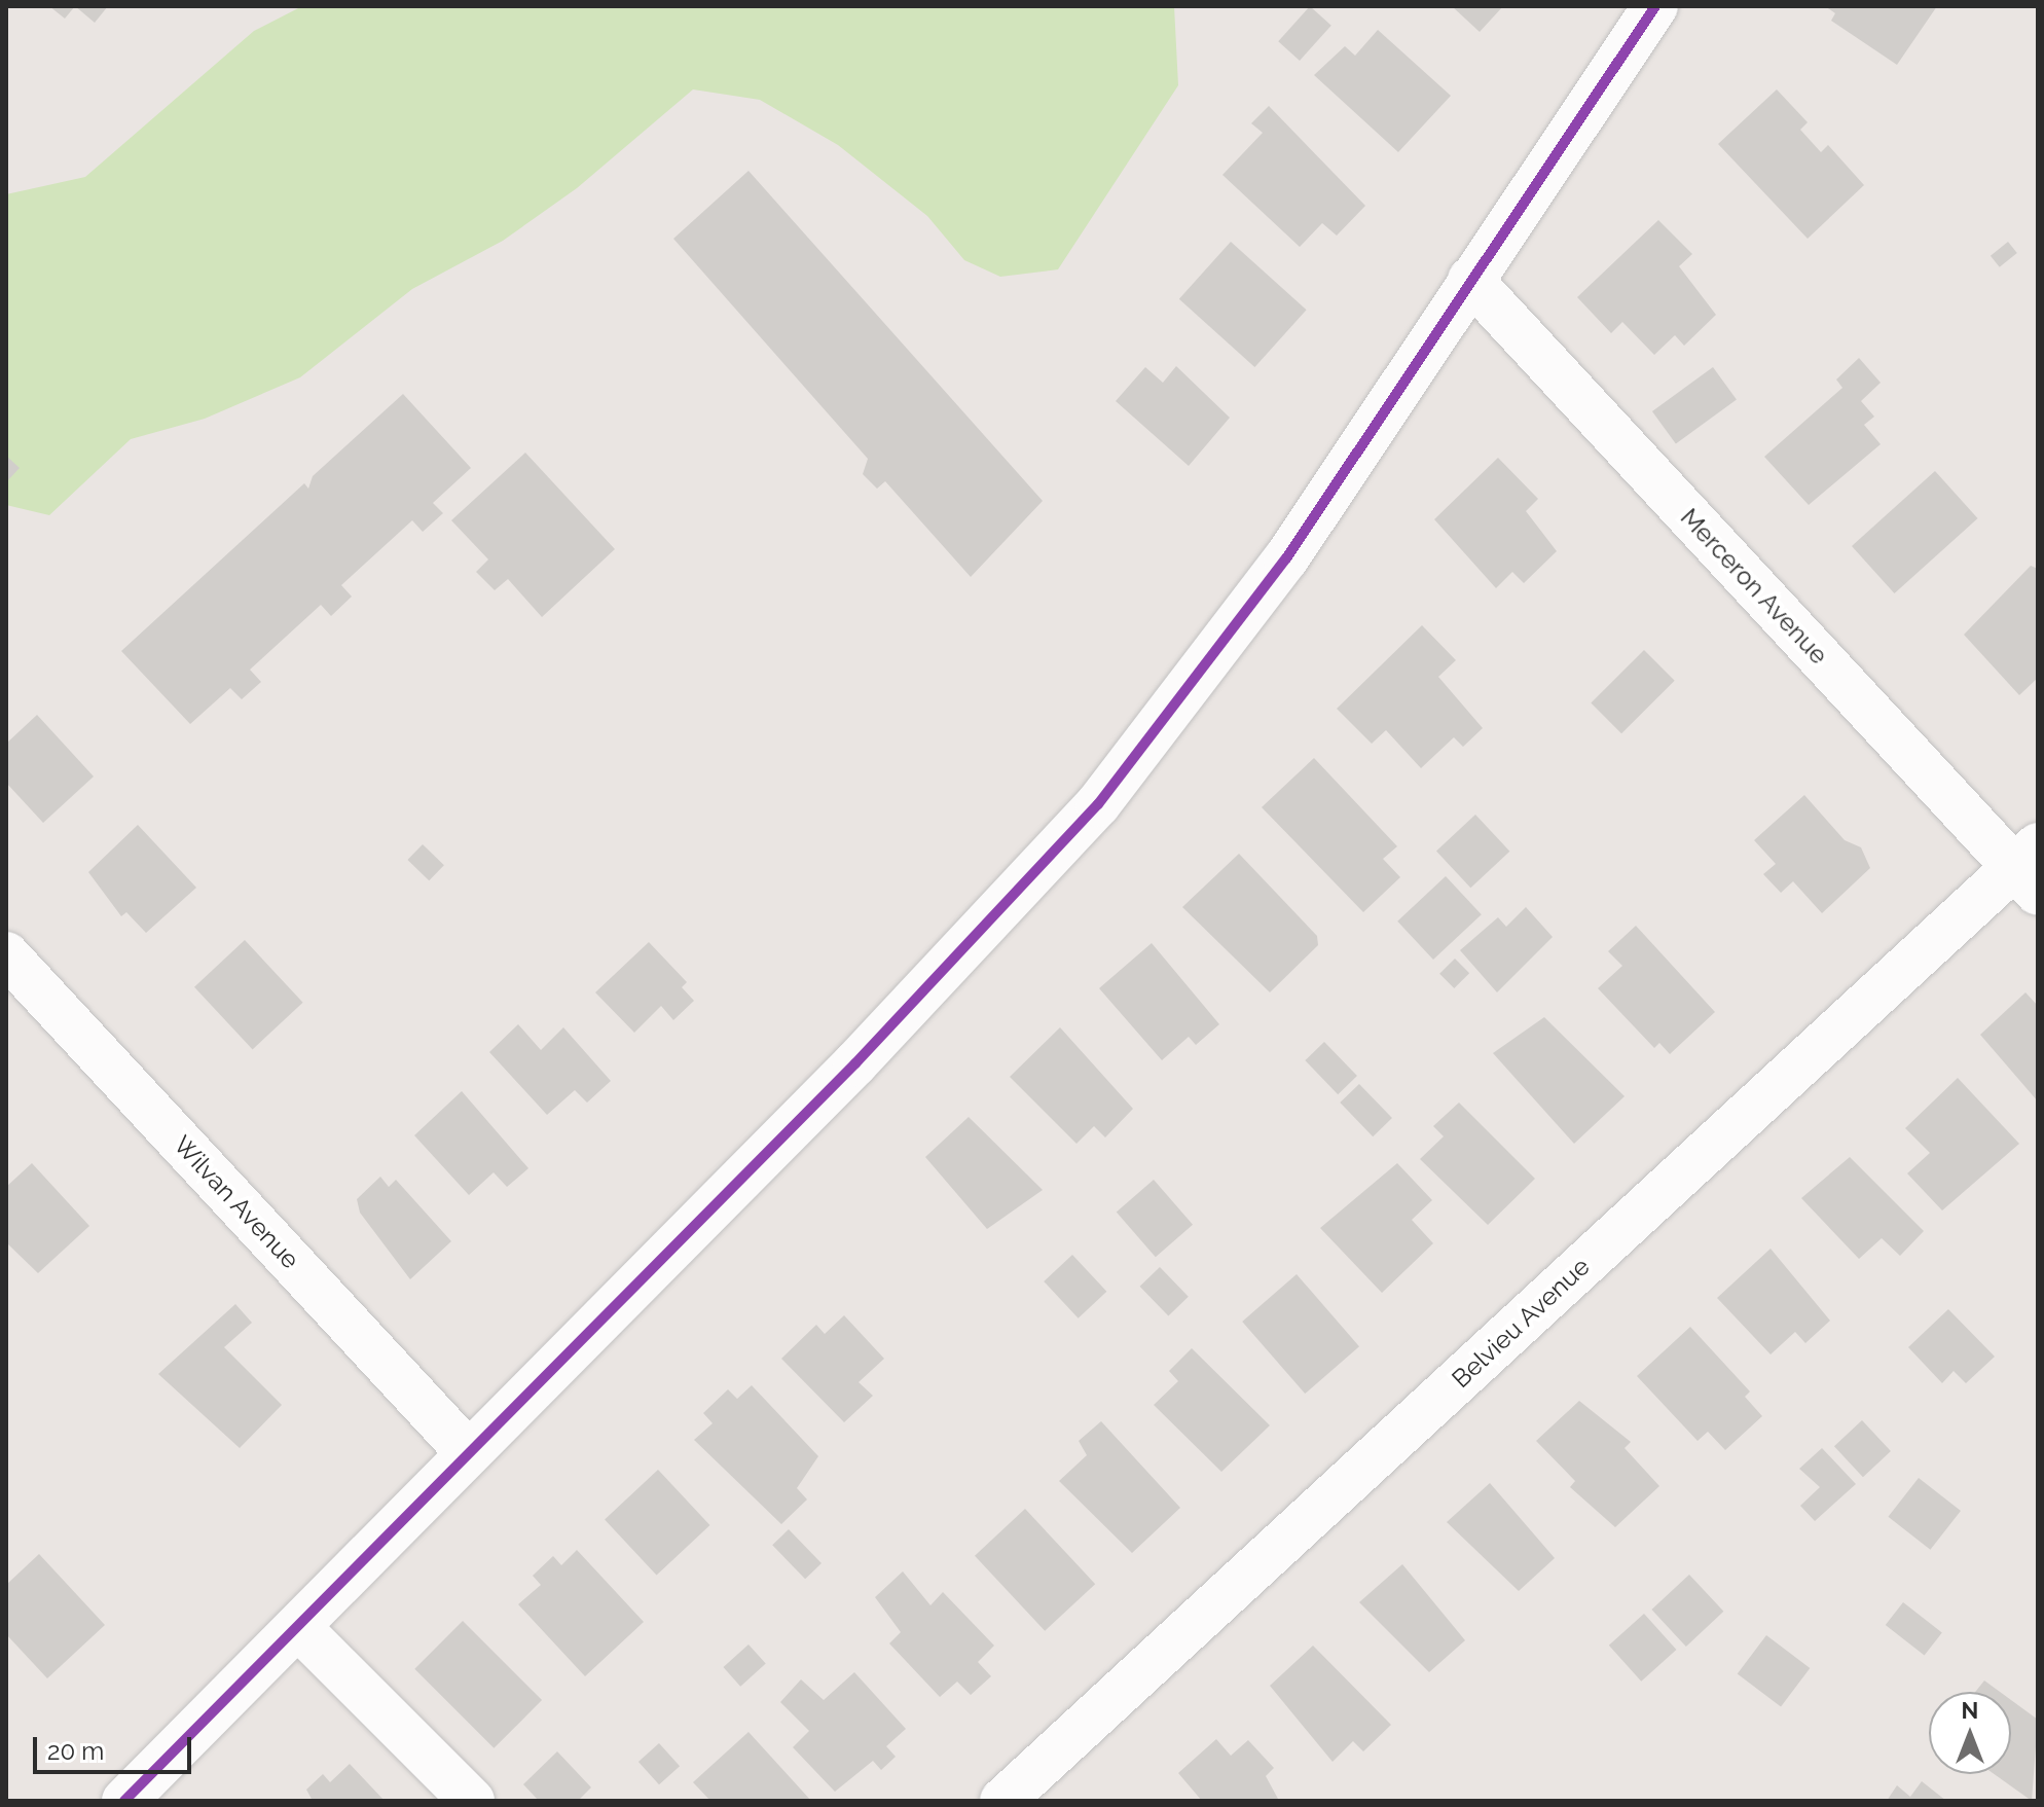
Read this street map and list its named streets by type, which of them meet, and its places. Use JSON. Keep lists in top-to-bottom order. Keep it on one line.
{"streets":{"street":["Merceron Avenue","Wilvan Avenue","Belvieu Avenue"]},"crossings":[["Merceron Avenue","Belvieu Avenue"]],"scale_bar":"20 m","north":"top"}
